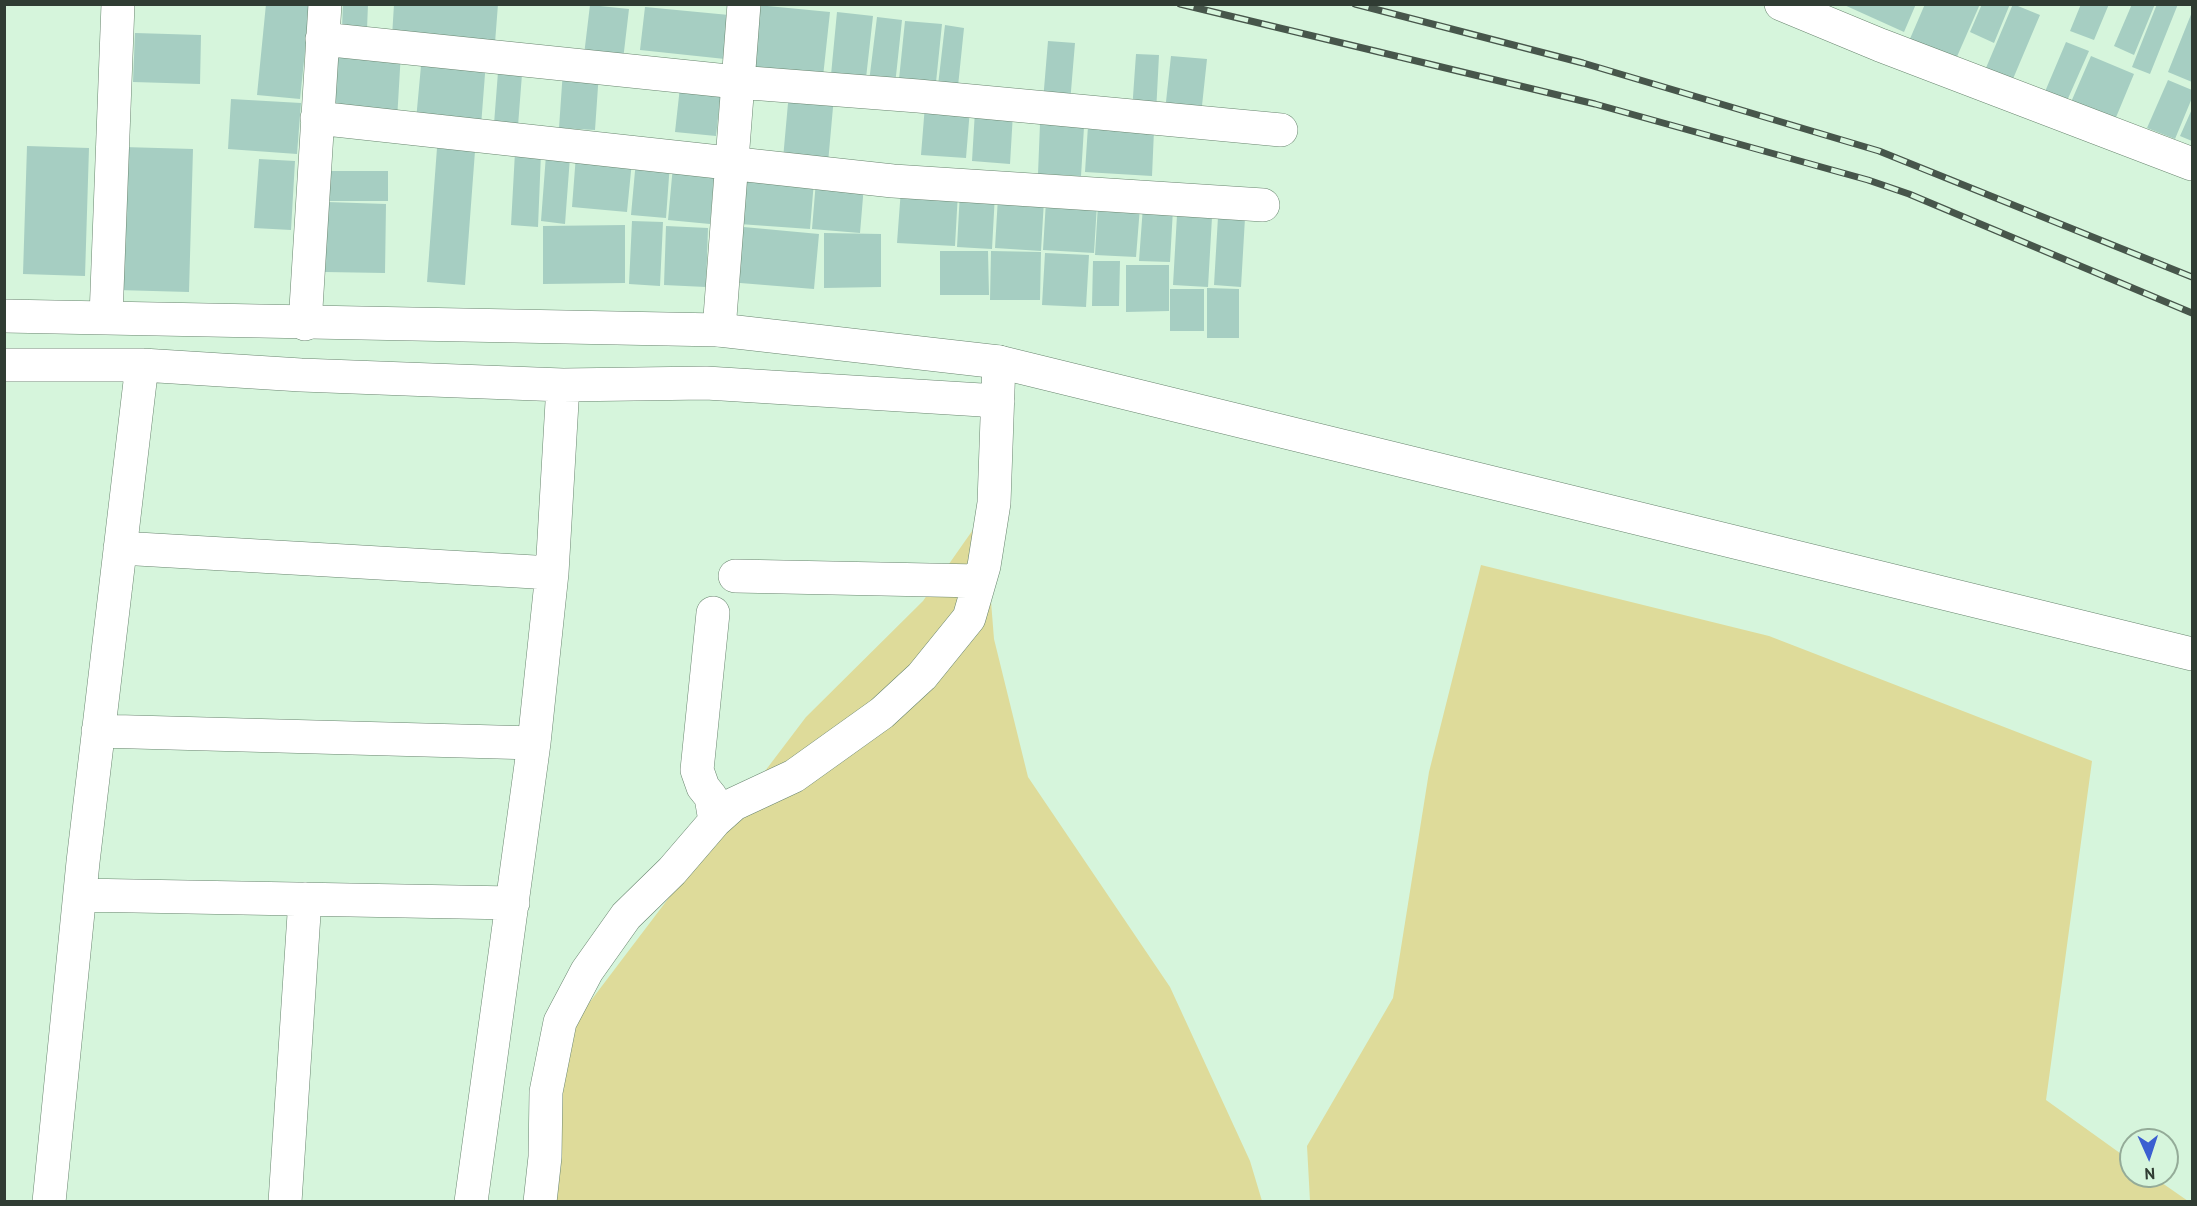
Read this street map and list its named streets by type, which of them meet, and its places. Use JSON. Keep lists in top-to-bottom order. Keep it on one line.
{"north":"bottom"}
